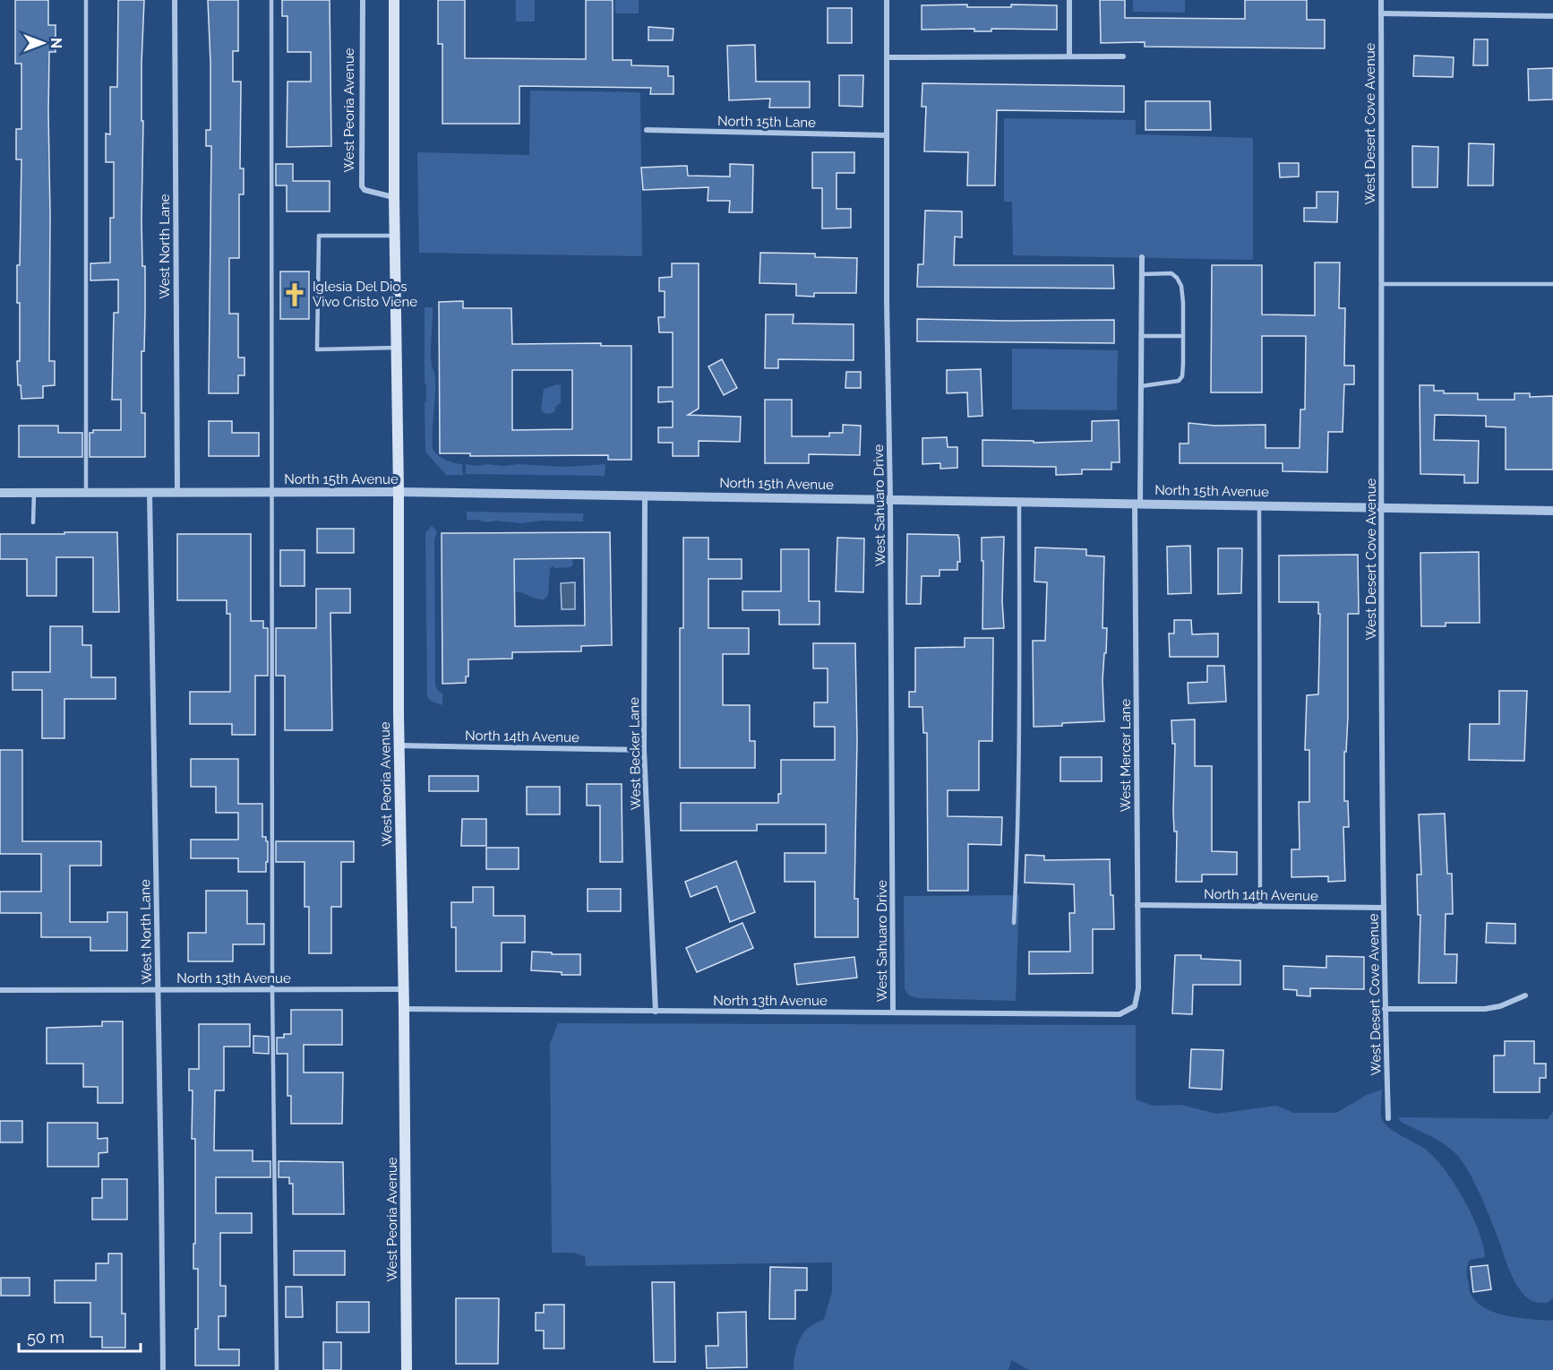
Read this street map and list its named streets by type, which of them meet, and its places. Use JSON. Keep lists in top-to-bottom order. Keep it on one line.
{"streets":{"main road":["West Peoria Avenue"],"street":["North 15th Lane","West Desert Cove Avenue","West North Lane","North 15th Avenue","West Sahuaro Drive","North 14th Avenue","West Becker Lane","West Mercer Lane","North 13th Avenue"]},"crossings":[["West Peoria Avenue","North 15th Avenue"],["West Peoria Avenue","North 14th Avenue"],["West Peoria Avenue","North 13th Avenue"],["North 15th Lane","West Sahuaro Drive"],["West Desert Cove Avenue","North 15th Avenue"],["West Desert Cove Avenue","North 14th Avenue"],["West North Lane","North 15th Avenue"],["West North Lane","North 13th Avenue"],["North 15th Avenue","West Sahuaro Drive"],["North 15th Avenue","West Becker Lane"],["North 15th Avenue","West Mercer Lane"],["West Sahuaro Drive","North 13th Avenue"],["North 14th Avenue","West Becker Lane"],["North 14th Avenue","West Mercer Lane"],["West Becker Lane","North 13th Avenue"],["West Mercer Lane","North 13th Avenue"]],"places":{"church":["Iglesia Del Dios Vivo Cristo Viene"]},"scale_bar":"50 m","north":"right"}
